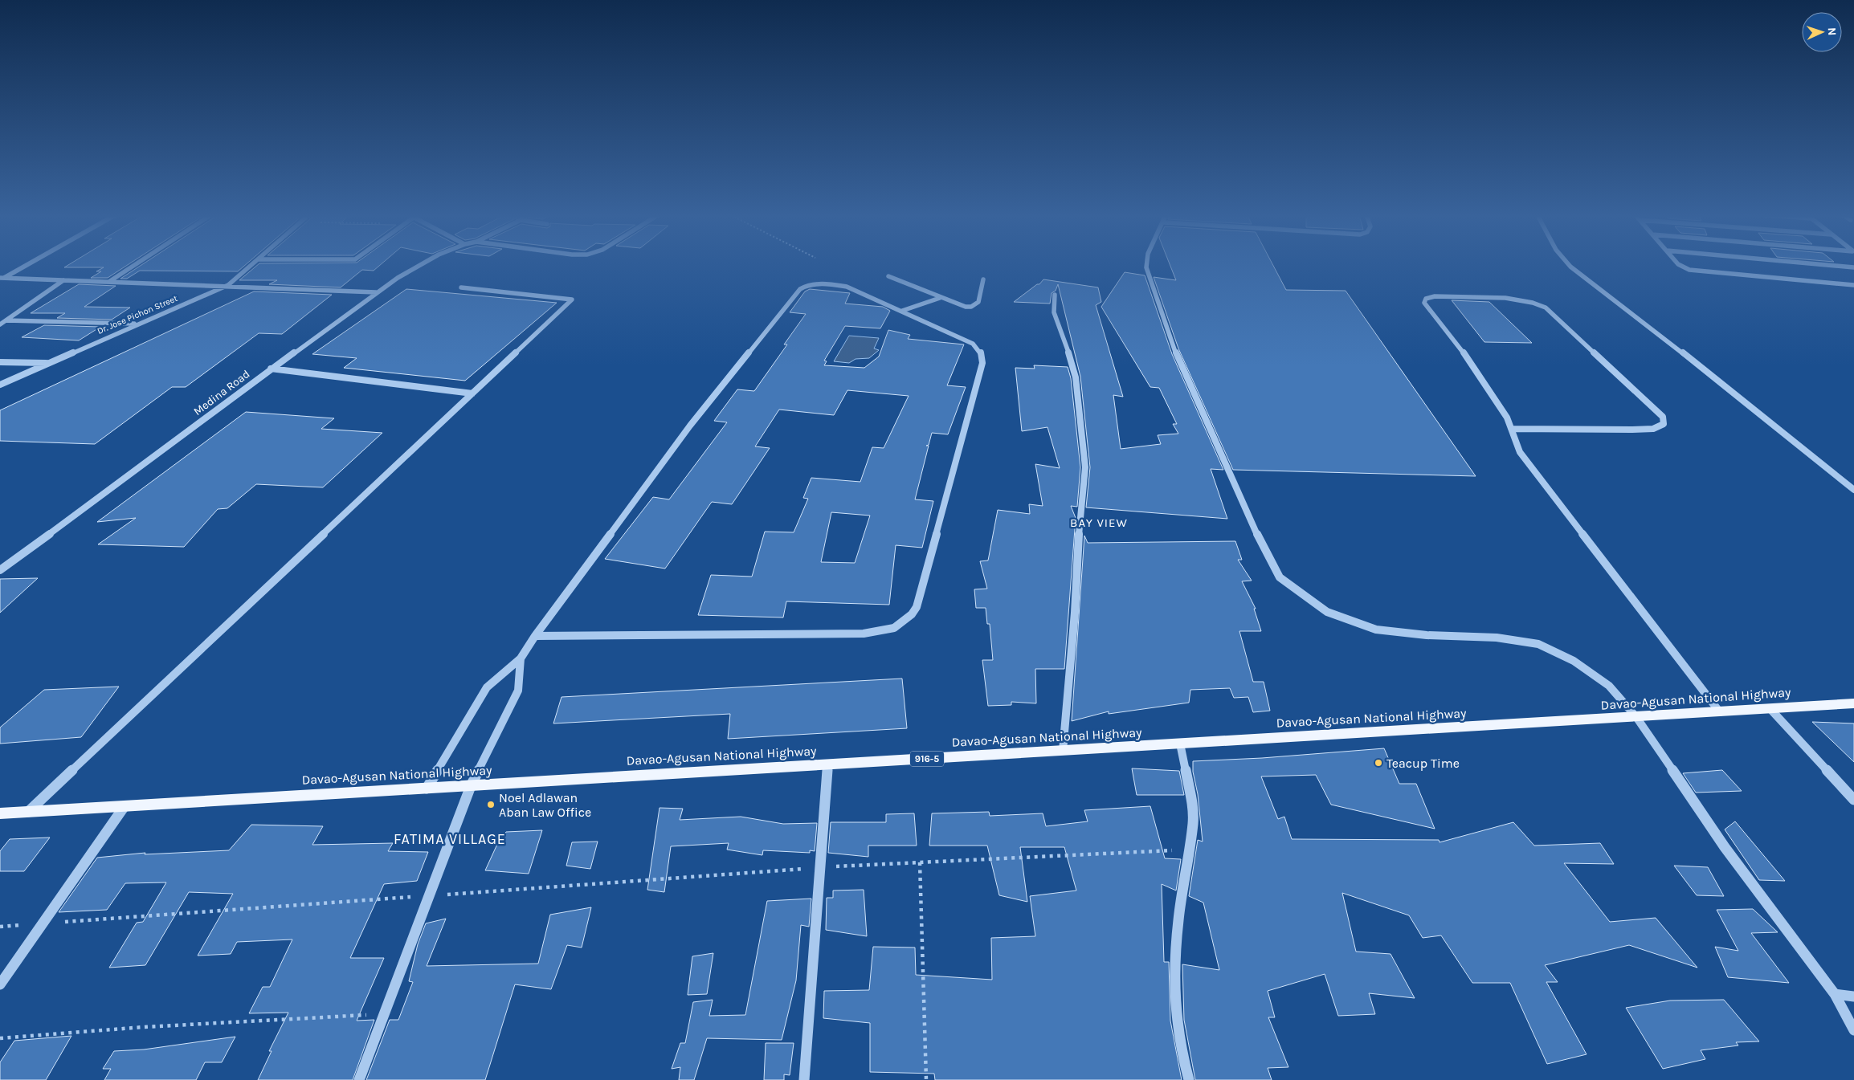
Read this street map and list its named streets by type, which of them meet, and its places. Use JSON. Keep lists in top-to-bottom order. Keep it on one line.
{"streets":{"main road":["Davao-Agusan National Highway","916-5"],"street":["Dr. Jose Pichon Street","Medina Road"]},"districts":["BAY VIEW","FATIMA VILLAGE"],"places":["Teacup Time","Noel Adlawan Aban Law Office"],"north":"right"}
